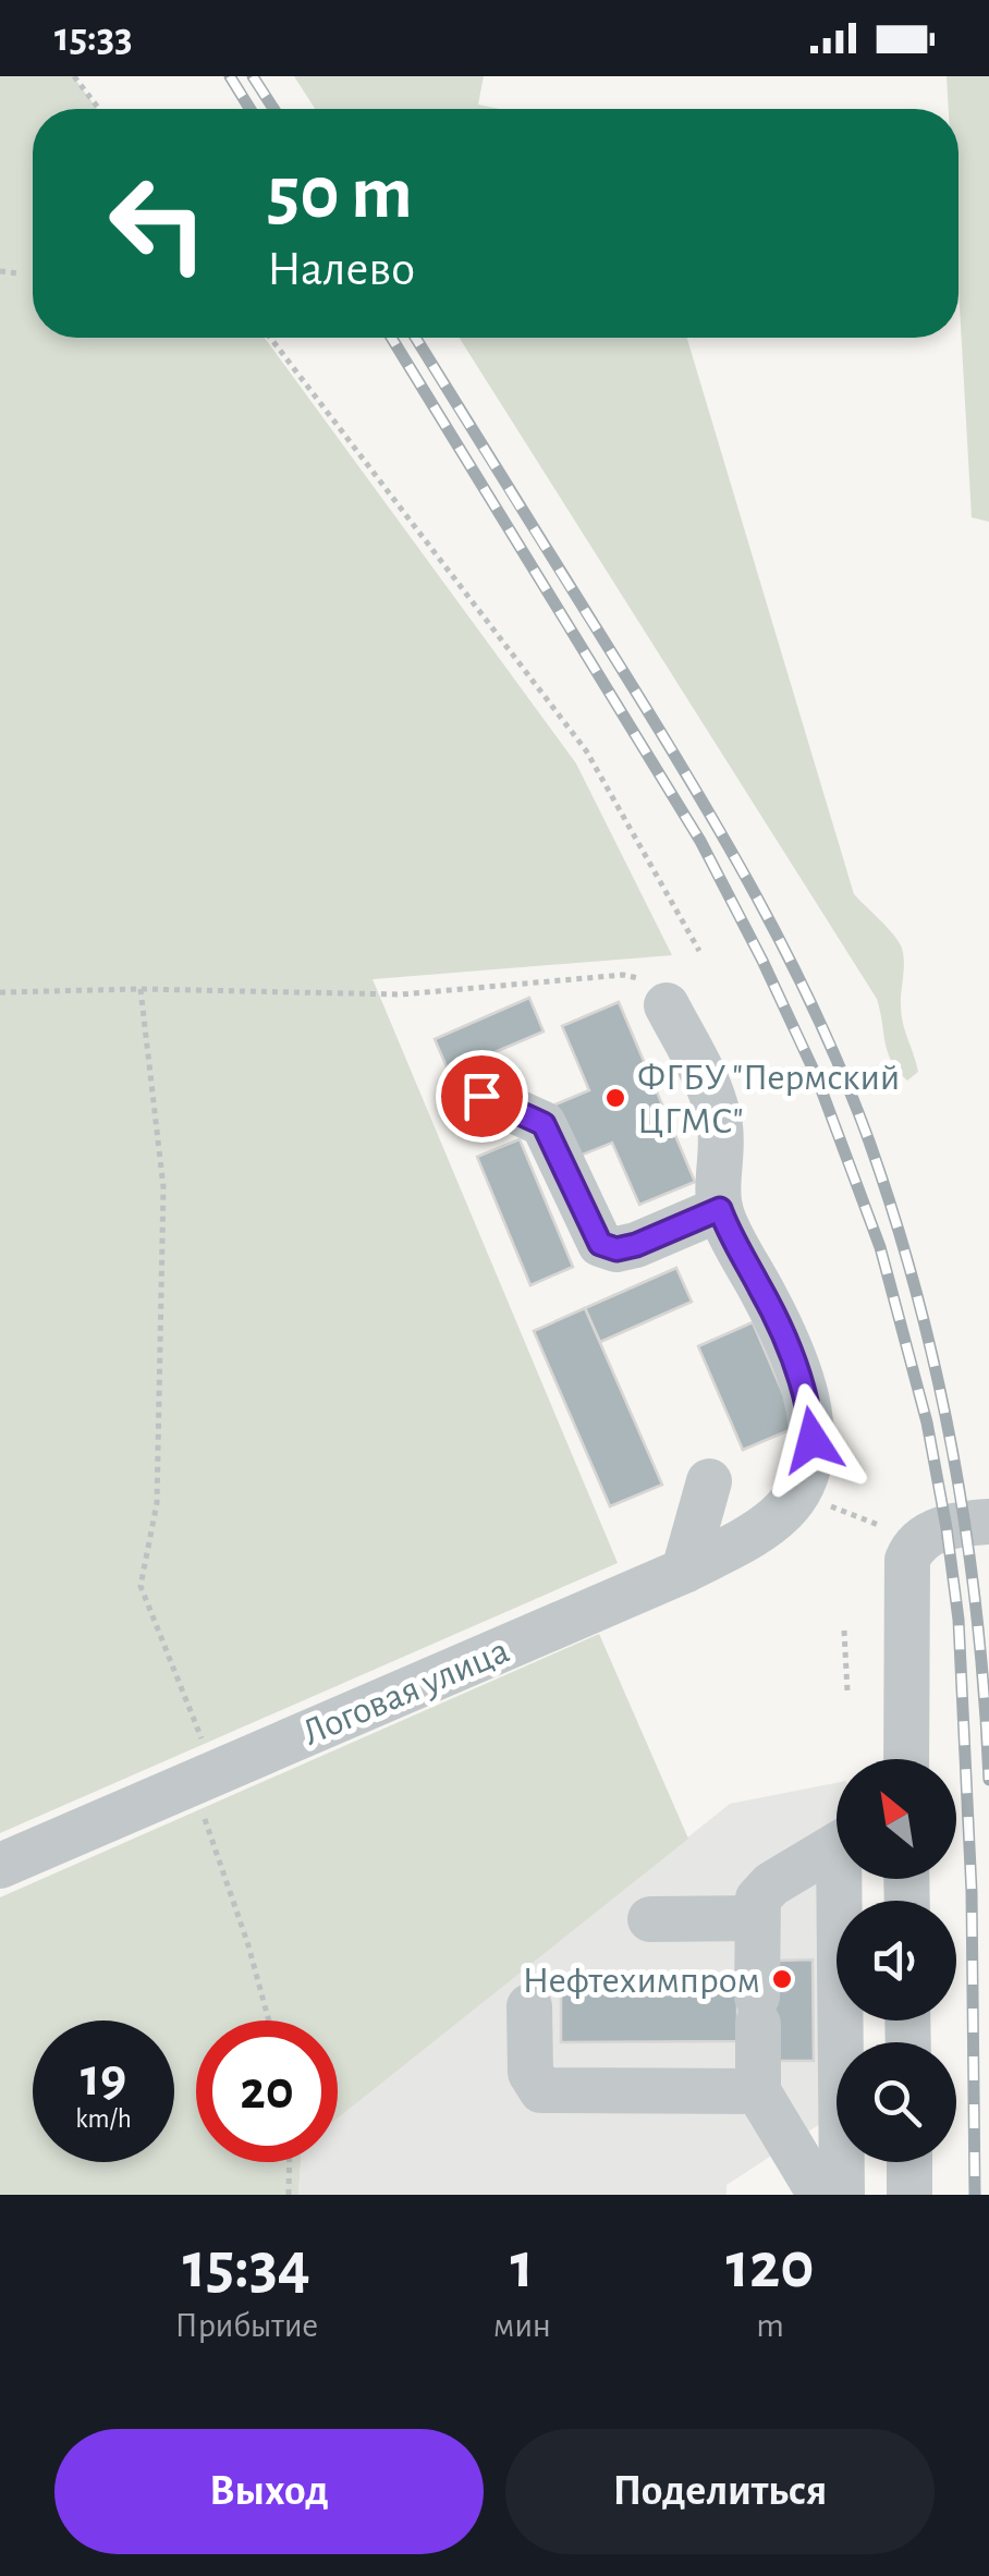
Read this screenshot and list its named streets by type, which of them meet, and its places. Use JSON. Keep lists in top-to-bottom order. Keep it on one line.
{"streets":{"street":["Логовая улица"]},"places":["ФГБУ \"Пермский ЦГМС\"","Нефтехимпром"],"north":"top left","page":{"status":"15:33","turn":["50 m","Налево"],"speed":"19 km/h","limit":"20","eta":["15:34","Прибытие","1","мин","120","m"],"buttons":["Выход","Поделиться"]}}
